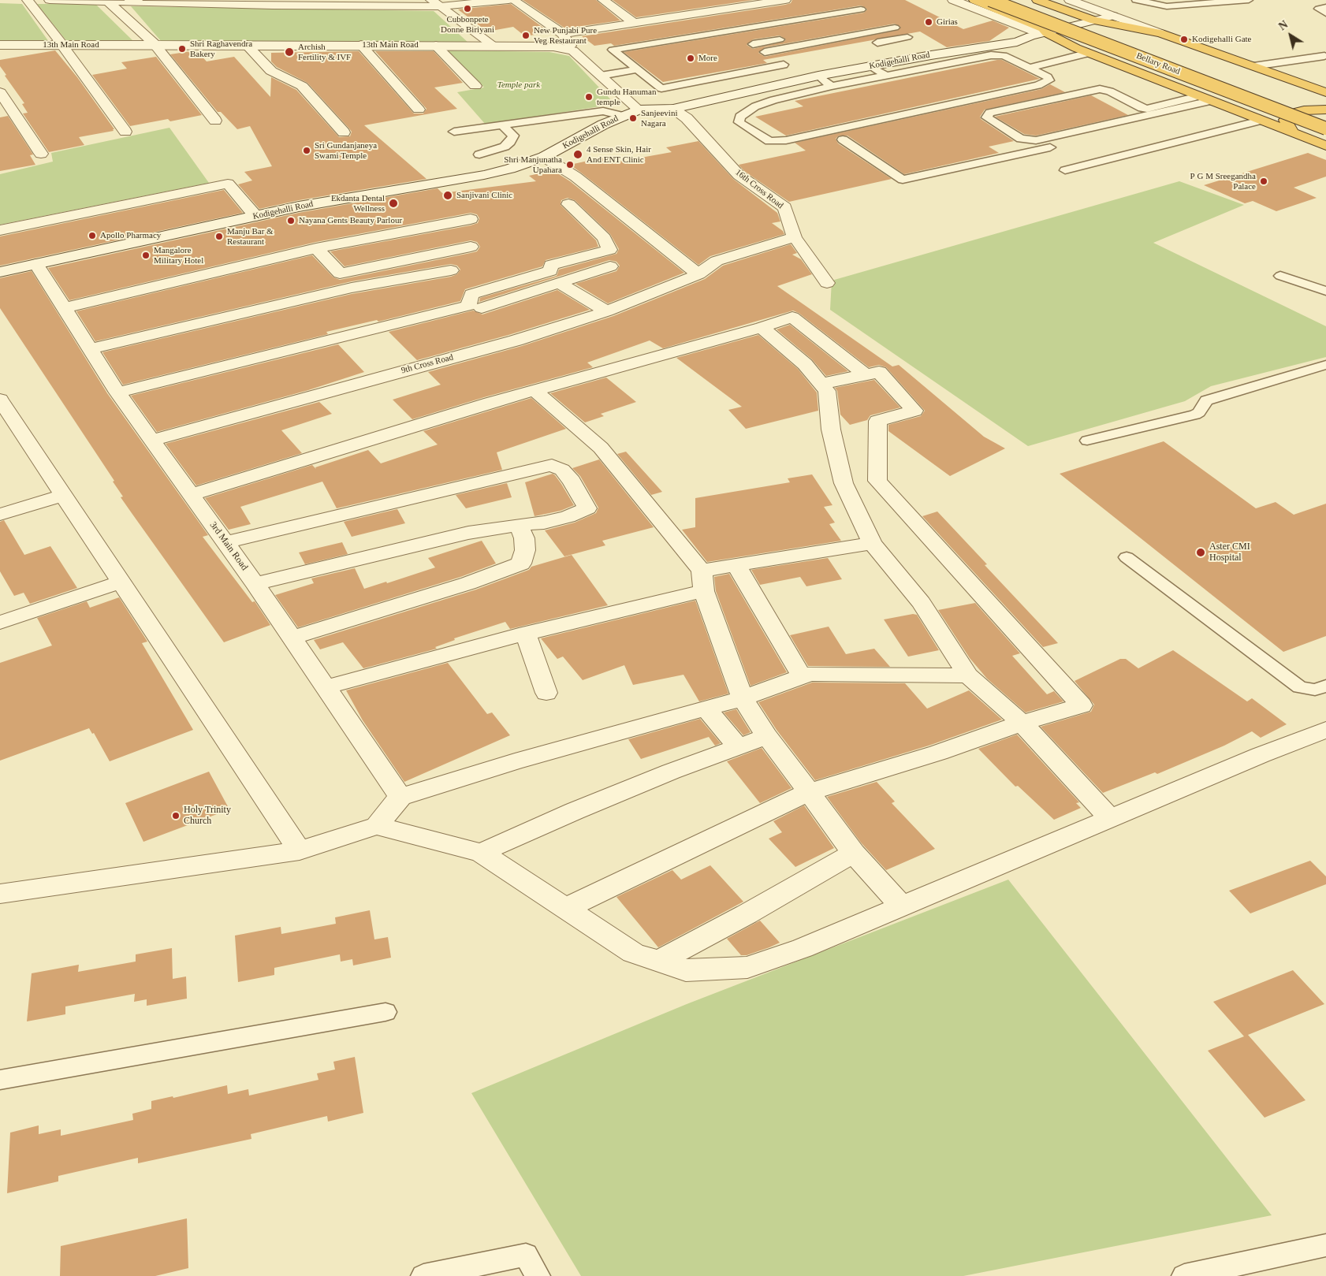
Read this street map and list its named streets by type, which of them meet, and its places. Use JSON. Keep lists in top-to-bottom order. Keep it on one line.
{"streets":{"highway":["Bellary Road"],"street":["13th Main Road","Kodigehalli Road","16th Cross Road","9th Cross Road","3rd Main Road"]},"crossings":[["Kodigehalli Road","16th Cross Road"],["Kodigehalli Road","3rd Main Road"],["9th Cross Road","3rd Main Road"]],"parks":["Temple park"],"places":["Cubbonpete Donne Biriyani","Girias","New Punjabi Pure Veg Restaurant","Kodigehalli Gate","Shri Raghavendra Bakery","Archish Fertility & IVF","More","Gundu Hanuman temple","Sanjeevini Nagara","Sri Gundanjaneya Swami Temple","4 Sense Skin, Hair And ENT Clinic","Shri Manjunatha Upahara","P G M Sreegandha Palace","Sanjivani Clinic","Ekdanta Dental Wellness","Nayana Gents Beauty Parlour","Apollo Pharmacy","Manju Bar & Restaurant","Mangalore Military Hotel","Aster CMI Hospital","Holy Trinity Church"],"north":"top left"}
